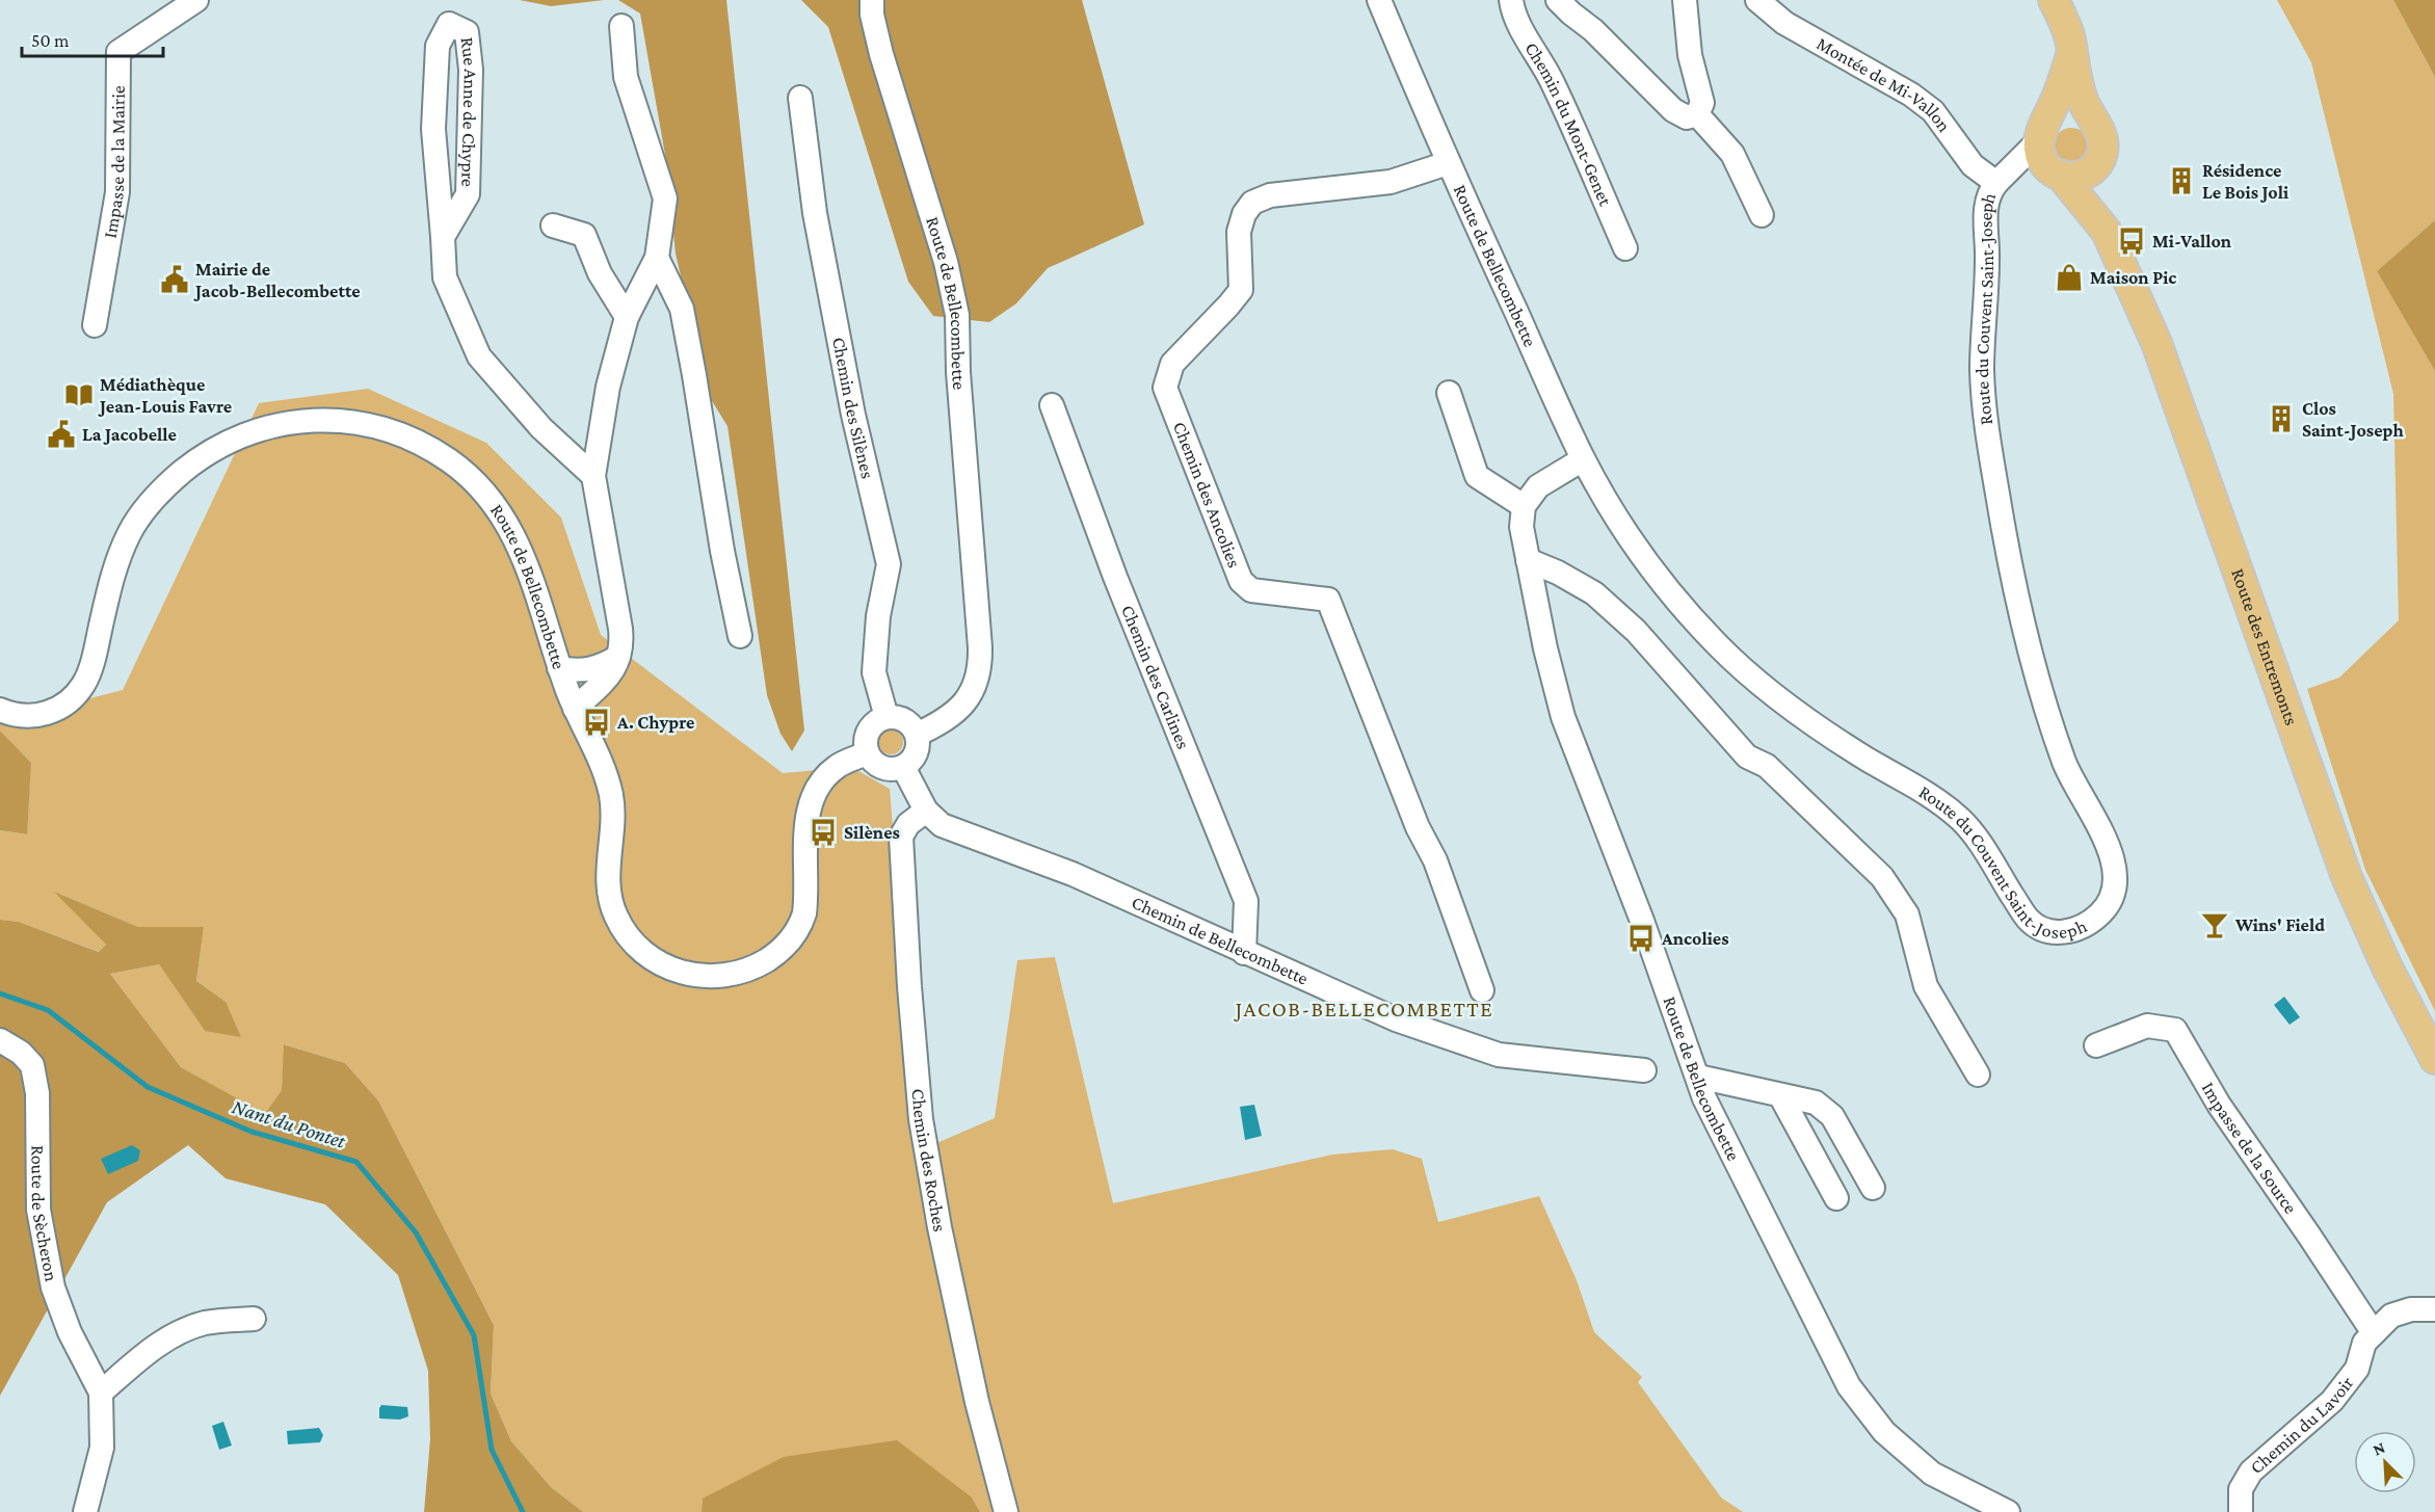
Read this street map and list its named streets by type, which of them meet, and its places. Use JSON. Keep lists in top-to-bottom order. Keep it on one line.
{"streets":{"main road":["Route des Entremonts"],"street":["Montée de Mi-Vallon","Rue Anne de Chypre","Chemin du Mont-Genet","Impasse de la Mairie","Route de Bellecombette","Route du Couvent Saint-Joseph","Chemin des Silènes","Chemin des Ancolies","Chemin des Carlines","Chemin de Bellecombette","Impasse de la Source","Chemin des Roches","Route de Sècheron","Chemin du Lavoir"]},"crossings":[["Montée de Mi-Vallon","Route du Couvent Saint-Joseph"],["Route de Bellecombette","Route du Couvent Saint-Joseph"],["Route de Bellecombette","Chemin des Silènes"],["Route de Bellecombette","Chemin des Ancolies"],["Route de Bellecombette","Chemin de Bellecombette"],["Route du Couvent Saint-Joseph","Route des Entremonts"],["Chemin des Silènes","Chemin de Bellecombette"],["Chemin des Carlines","Chemin de Bellecombette"],["Chemin de Bellecombette","Chemin des Roches"],["Impasse de la Source","Chemin du Lavoir"]],"districts":["JACOB-BELLECOMBETTE"],"water":["Nant du Pontet"],"places":{"building":["Résidence Le Bois Joli","Clos Saint-Joseph"],"bus stop":["Mi-Vallon","A. Chypre","Silènes","Ancolies"],"shop":["Maison Pic"],"public building":["Mairie de Jacob-Bellecombette","La Jacobelle"],"library":["Médiathèque Jean-Louis Favre"],"bar":["Wins' Field"]},"scale_bar":"50 m","north":"top left"}
